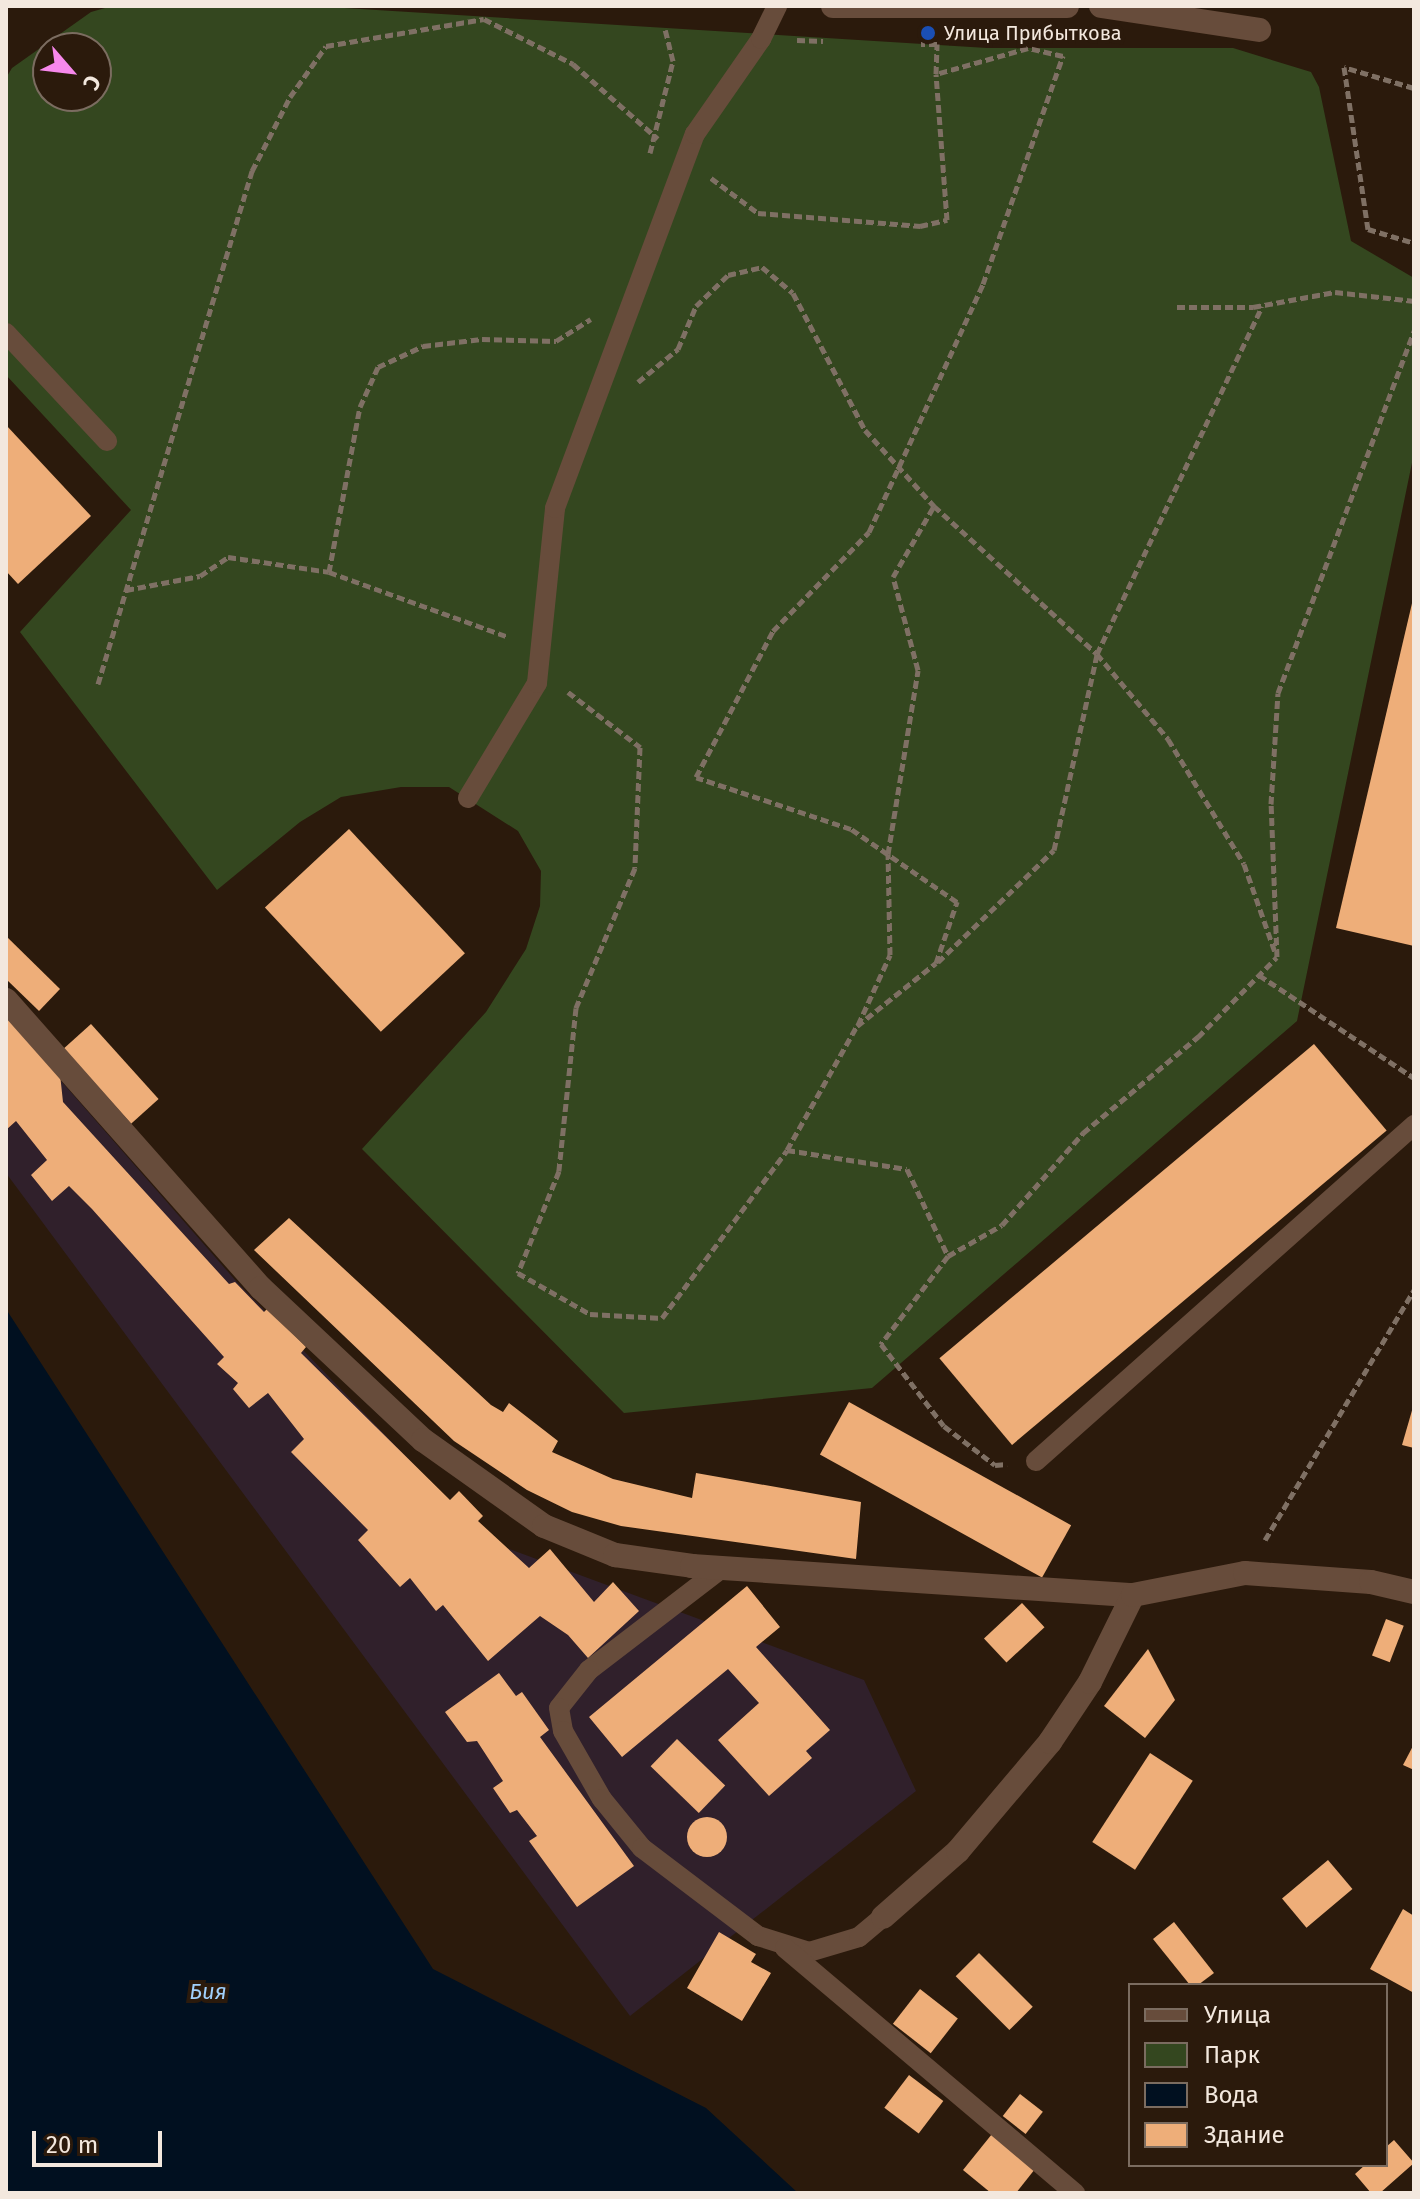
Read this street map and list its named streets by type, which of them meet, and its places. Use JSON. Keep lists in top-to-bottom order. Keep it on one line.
{"water":["Бия"],"places":["Улица Прибыткова"],"legend":["Улица","Парк","Вода","Здание"],"scale_bar":"20 m","north":"bottom right"}
